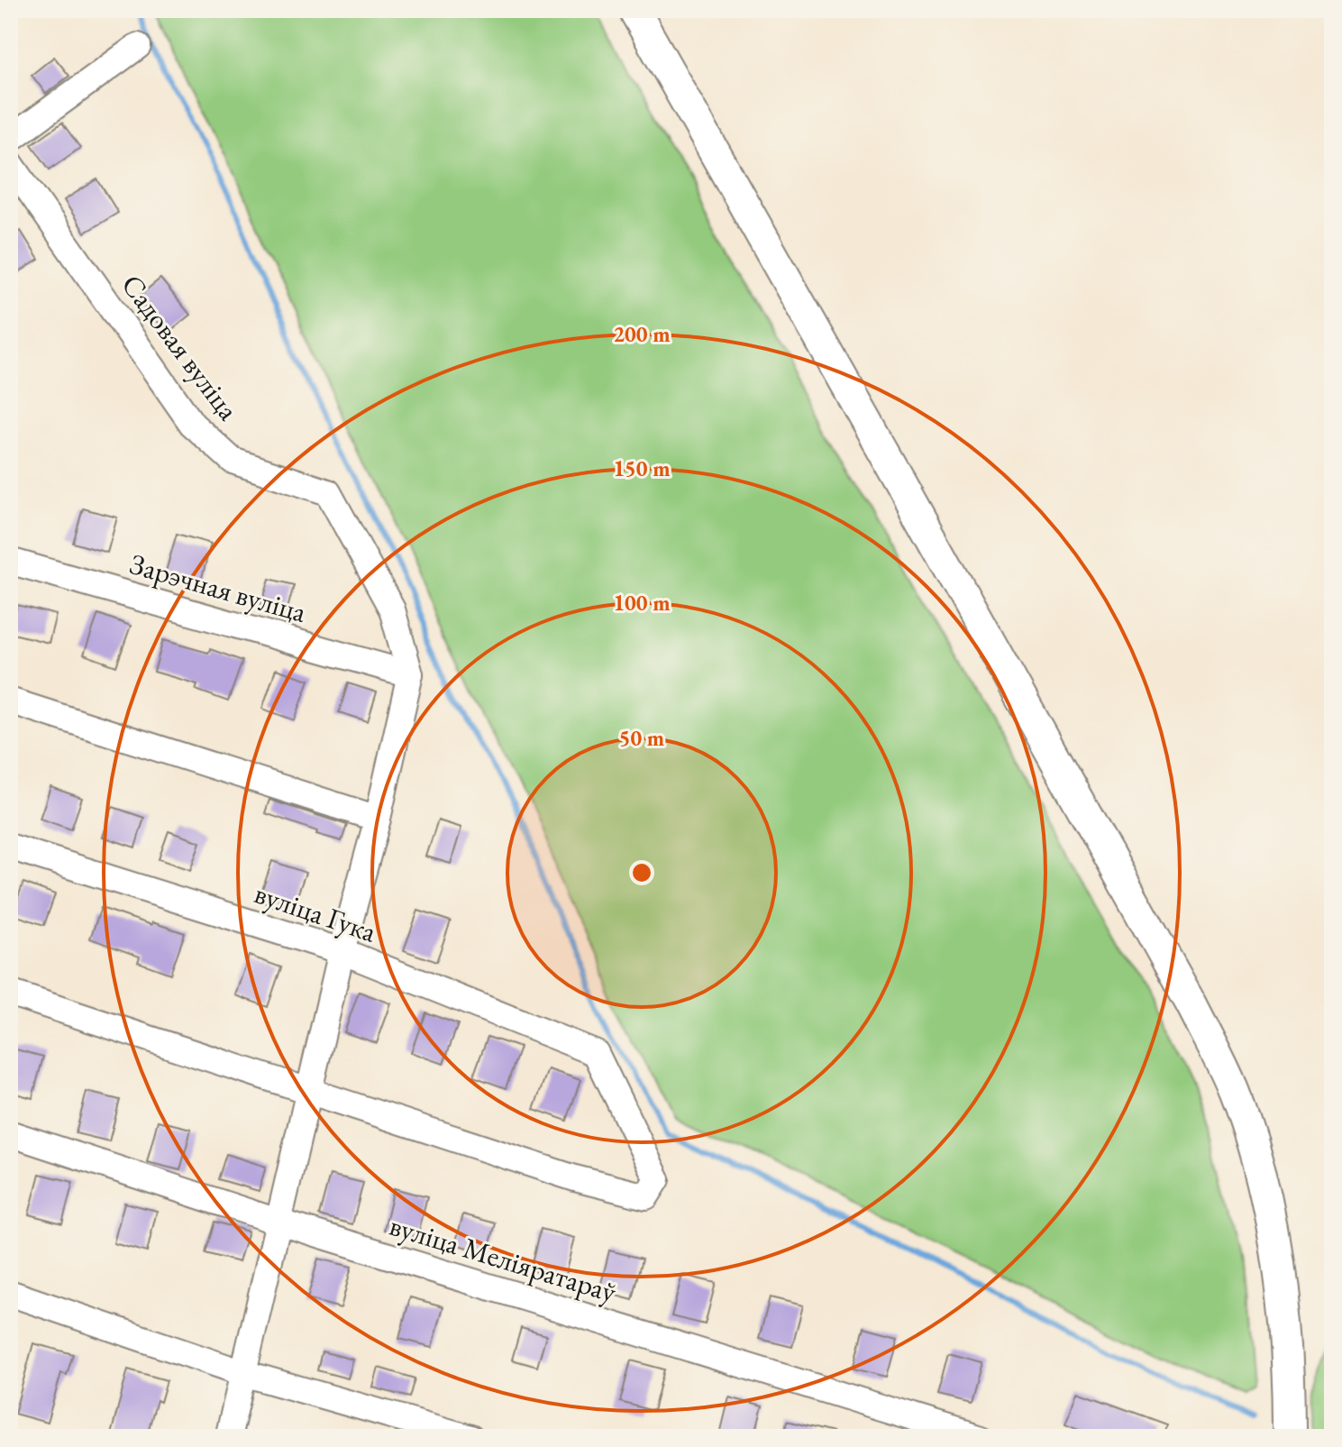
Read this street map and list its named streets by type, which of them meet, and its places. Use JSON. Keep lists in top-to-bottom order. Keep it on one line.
{"streets":{"street":["Садовая вуліца","Зарэчная вуліца","вуліца Гука","вуліца Меліяратараў"]},"crossings":[["Садовая вуліца","Зарэчная вуліца"]],"rings":["200 m","150 m","100 m","50 m"]}
